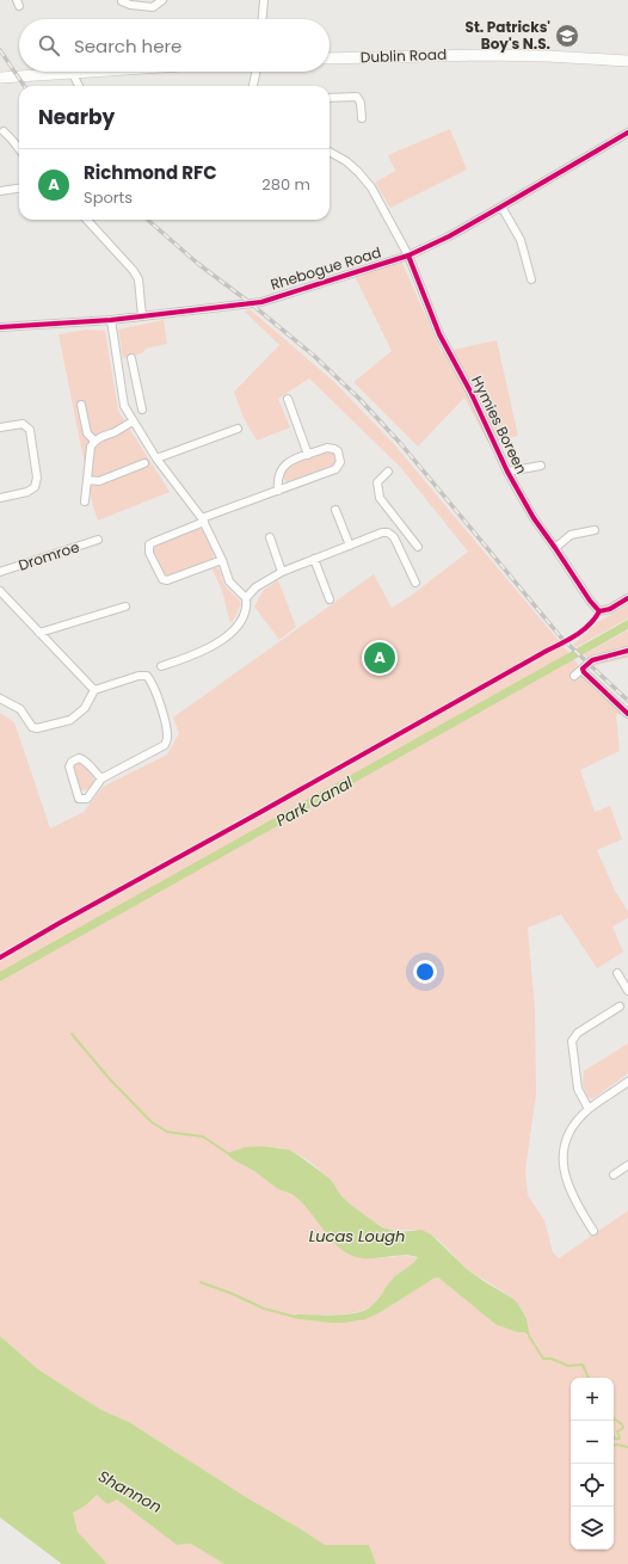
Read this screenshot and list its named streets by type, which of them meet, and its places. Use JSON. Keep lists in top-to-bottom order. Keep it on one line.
{"streets":{"main road":["Dublin Road"],"street":["Rhebogue Road","Hymies Boreen","Dromroe"]},"crossings":[["Rhebogue Road","Hymies Boreen"]],"water":["Park Canal","Lucas Lough","Shannon"],"places":{"school or university":["St. Patricks' Boy's N.S."]},"page":{"search":"Search here","heading":"Nearby","list":[{"mark":"A","name":"Richmond RFC","note":"Sports","value":"280 m"}],"pins":"A","map_buttons":["+","−"]}}
